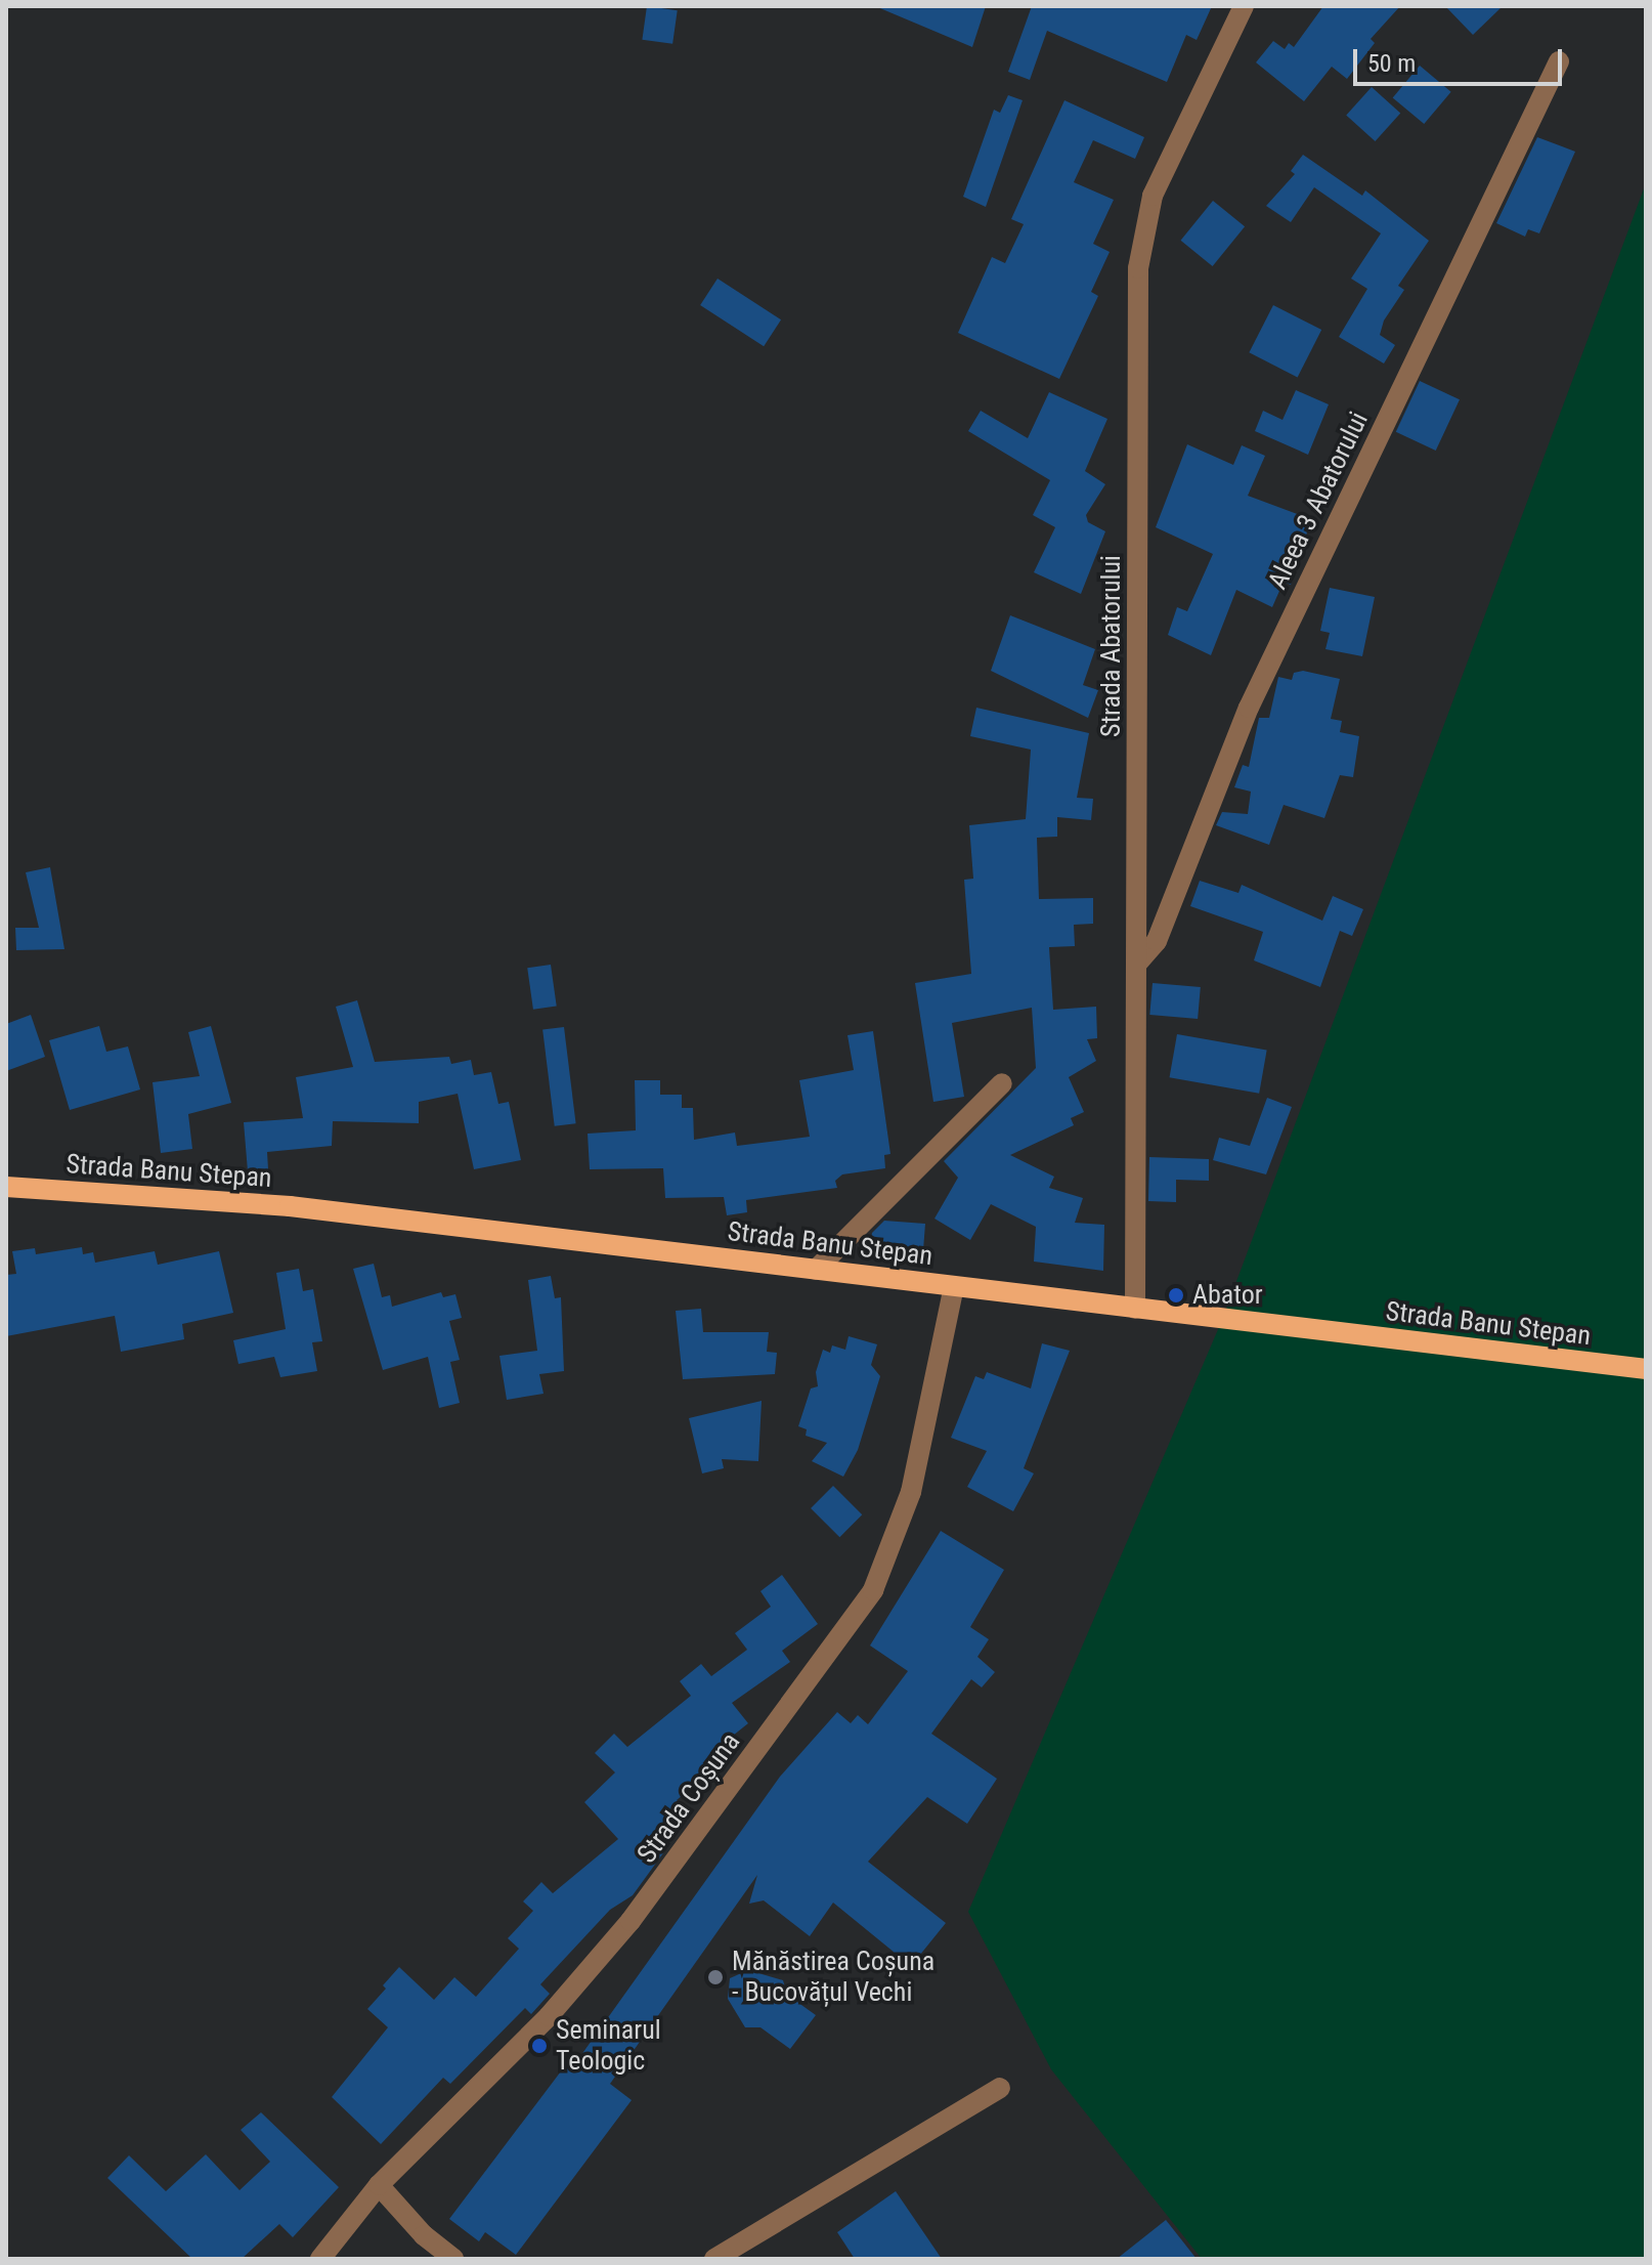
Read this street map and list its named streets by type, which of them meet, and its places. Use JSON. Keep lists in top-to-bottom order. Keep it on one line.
{"streets":{"main road":["Strada Banu Stepan"],"street":["Aleea 3 Abatorului","Strada Abatorului","Strada Coșuna"]},"crossings":[["Aleea 3 Abatorului","Strada Abatorului"],["Strada Abatorului","Strada Banu Stepan"],["Strada Banu Stepan","Strada Coșuna"]],"places":["Abator","Mănăstirea Coșuna - Bucovățul Vechi","Seminarul Teologic"],"scale_bar":"50 m"}
